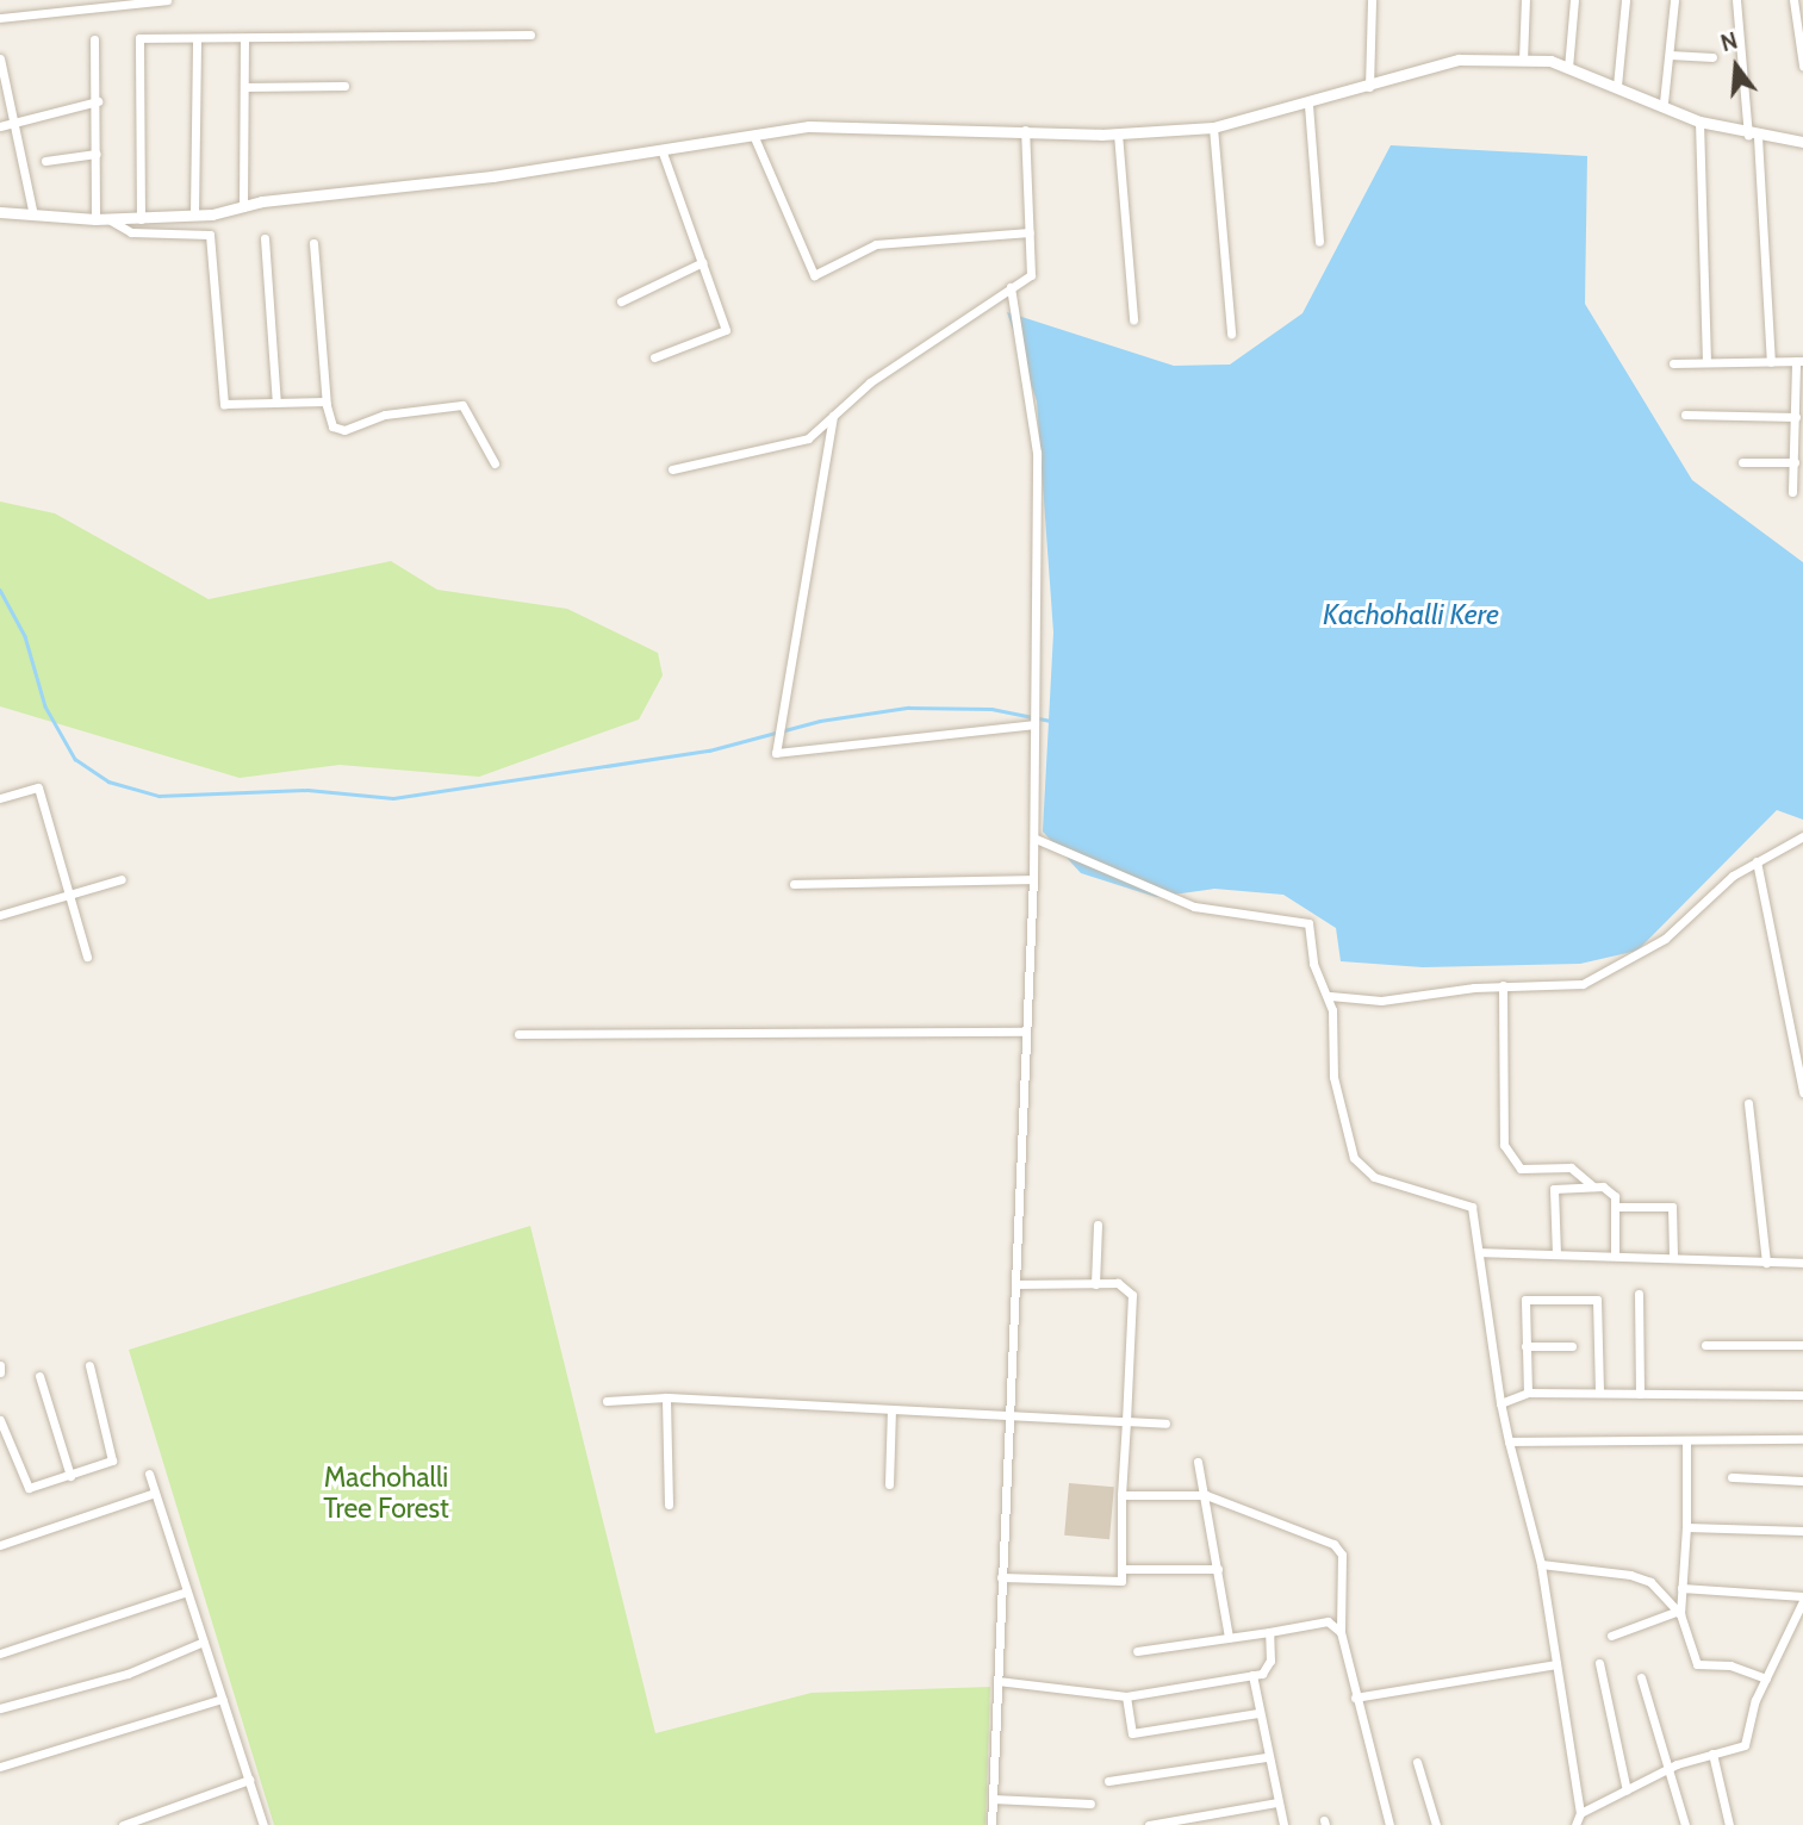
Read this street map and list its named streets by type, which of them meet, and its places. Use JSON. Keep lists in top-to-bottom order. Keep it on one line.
{"water":["Kachohalli Kere"],"parks":["Machohalli Tree Forest"],"north":"top"}
